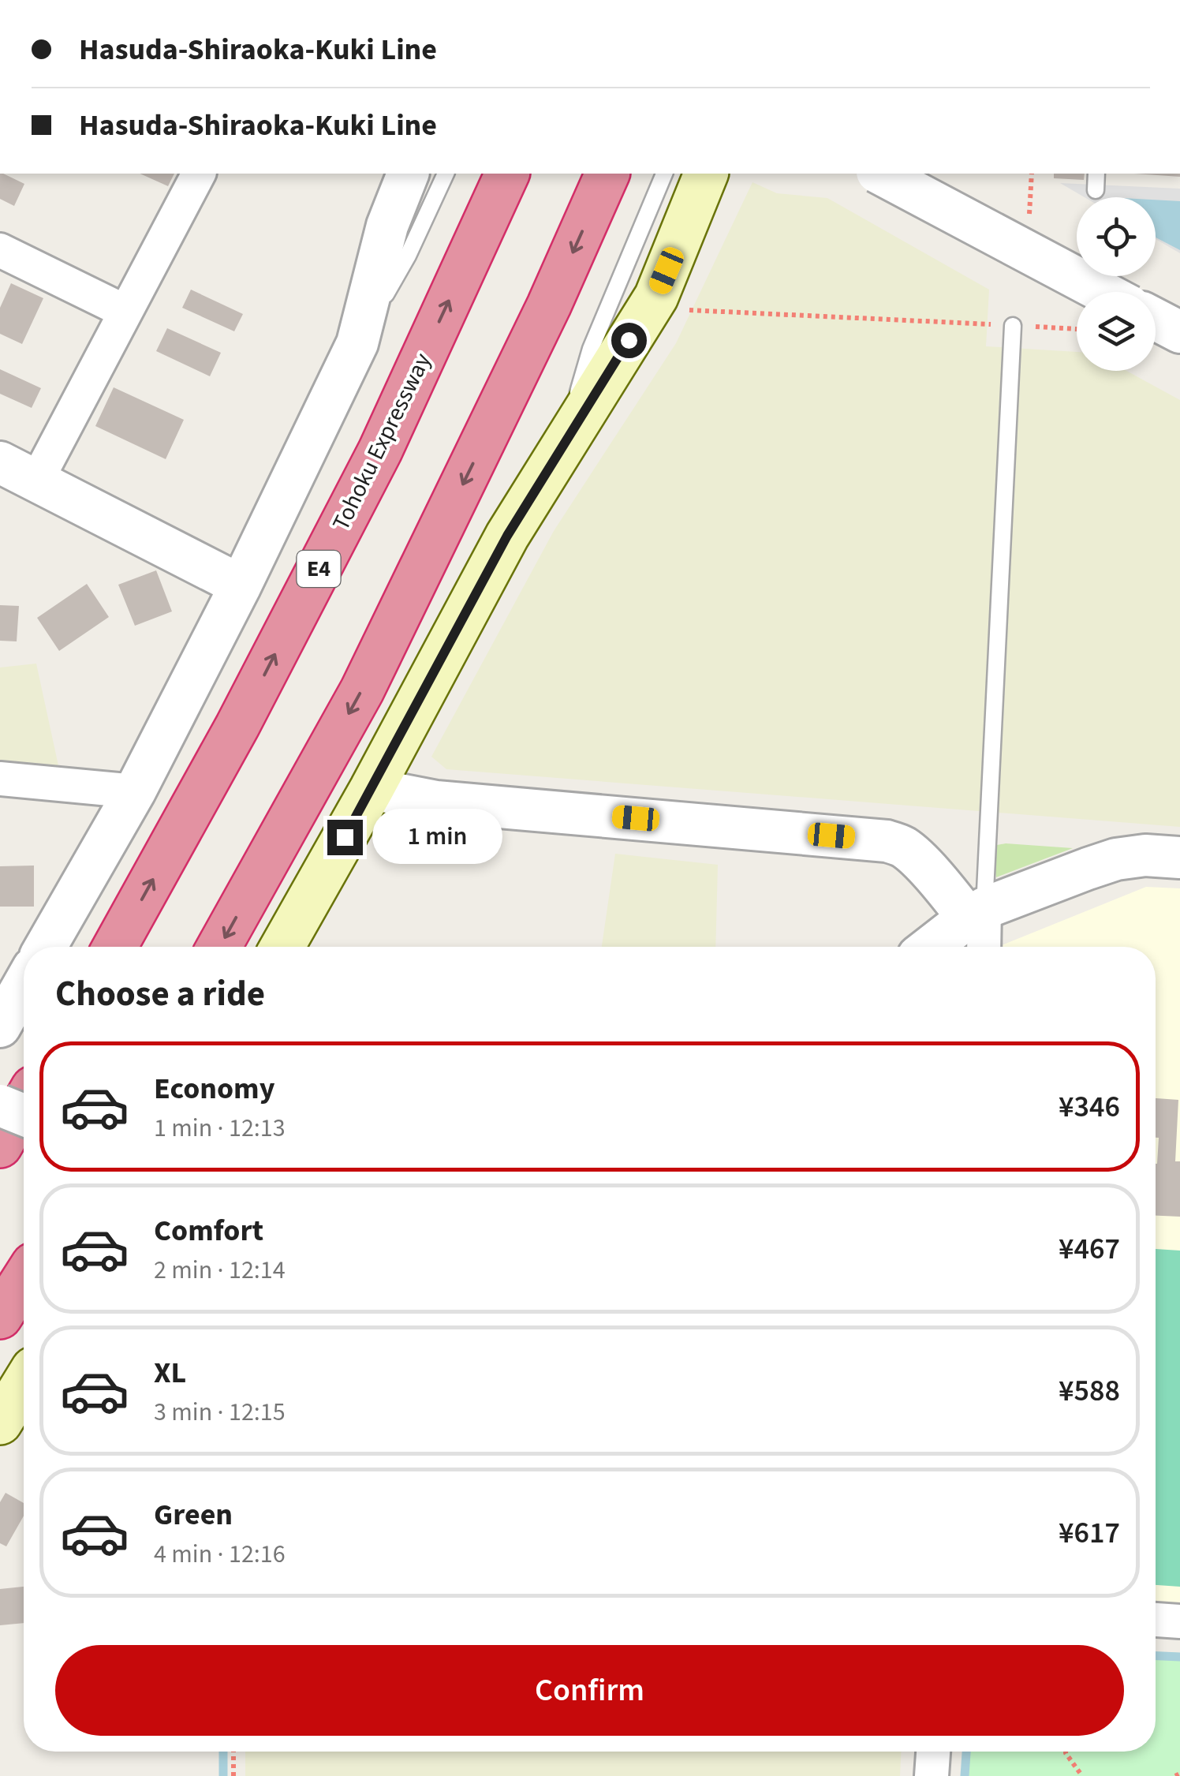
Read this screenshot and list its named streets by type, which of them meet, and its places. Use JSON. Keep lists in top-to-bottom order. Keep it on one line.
{"streets":{"highway":["Tohoku Expressway","E4"]},"page":{"banner":["Hasuda-Shiraoka-Kuki Line","Hasuda-Shiraoka-Kuki Line"],"bubble":"1 min","heading":"Choose a ride","list":[{"name":"Economy","note":"1 min · 12:13","value":"¥346"},{"name":"Comfort","note":"2 min · 12:14","value":"¥467"},{"name":"XL","note":"3 min · 12:15","value":"¥588"},{"name":"Green","note":"4 min · 12:16","value":"¥617"}],"buttons":"Confirm"}}
